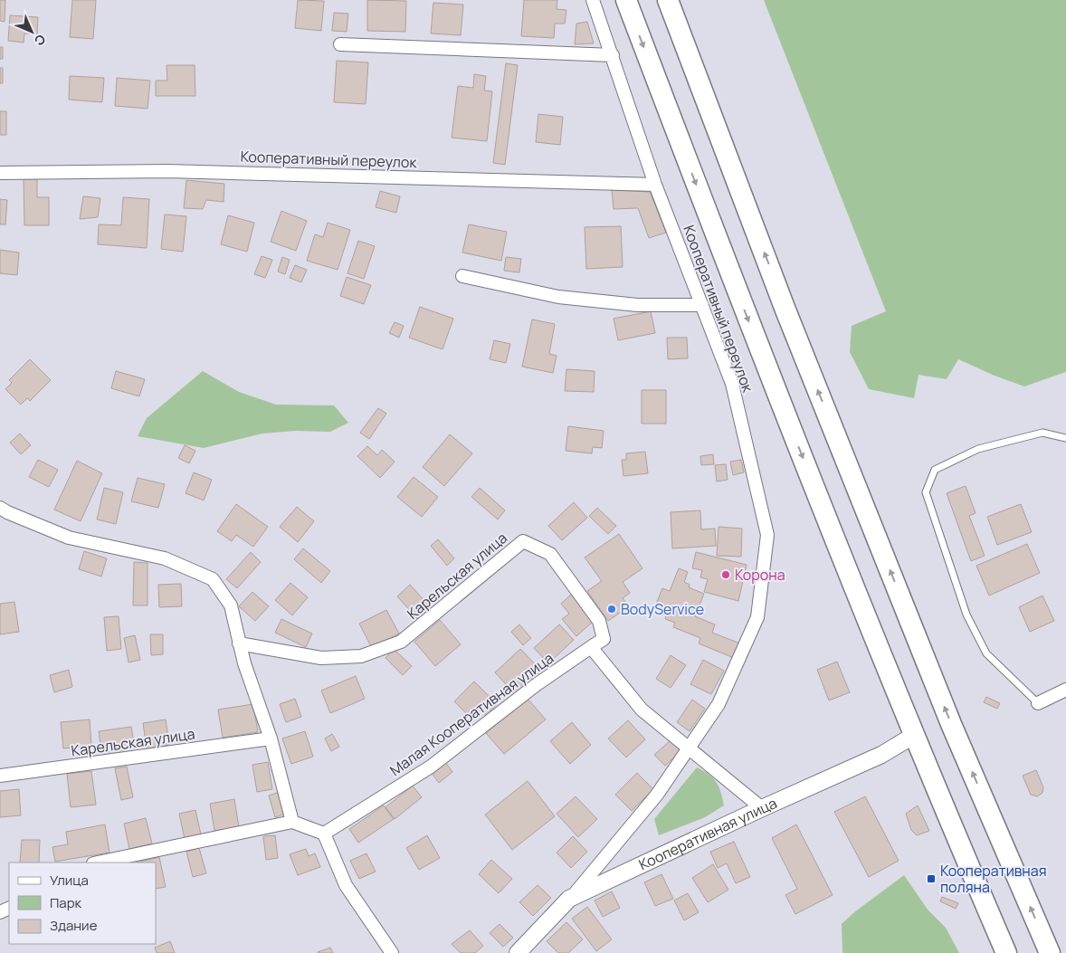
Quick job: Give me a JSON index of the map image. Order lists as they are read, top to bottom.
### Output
{
  "streets": {
    "street": [
      "Кооперативный переулок",
      "Карельская улица",
      "Малая Кооперативная улица",
      "Кооперативная улица"
    ]
  },
  "crossings": [
    ["Кооперативный переулок", "Кооперативная улица"],
    ["Карельская улица", "Малая Кооперативная улица"]
  ],
  "places": {
    "other": ["Корона", "BodyService"],
    "transit": ["Кооперативная поляна"]
  },
  "legend": ["Улица", "Парк", "Здание"],
  "north": "bottom right"
}
